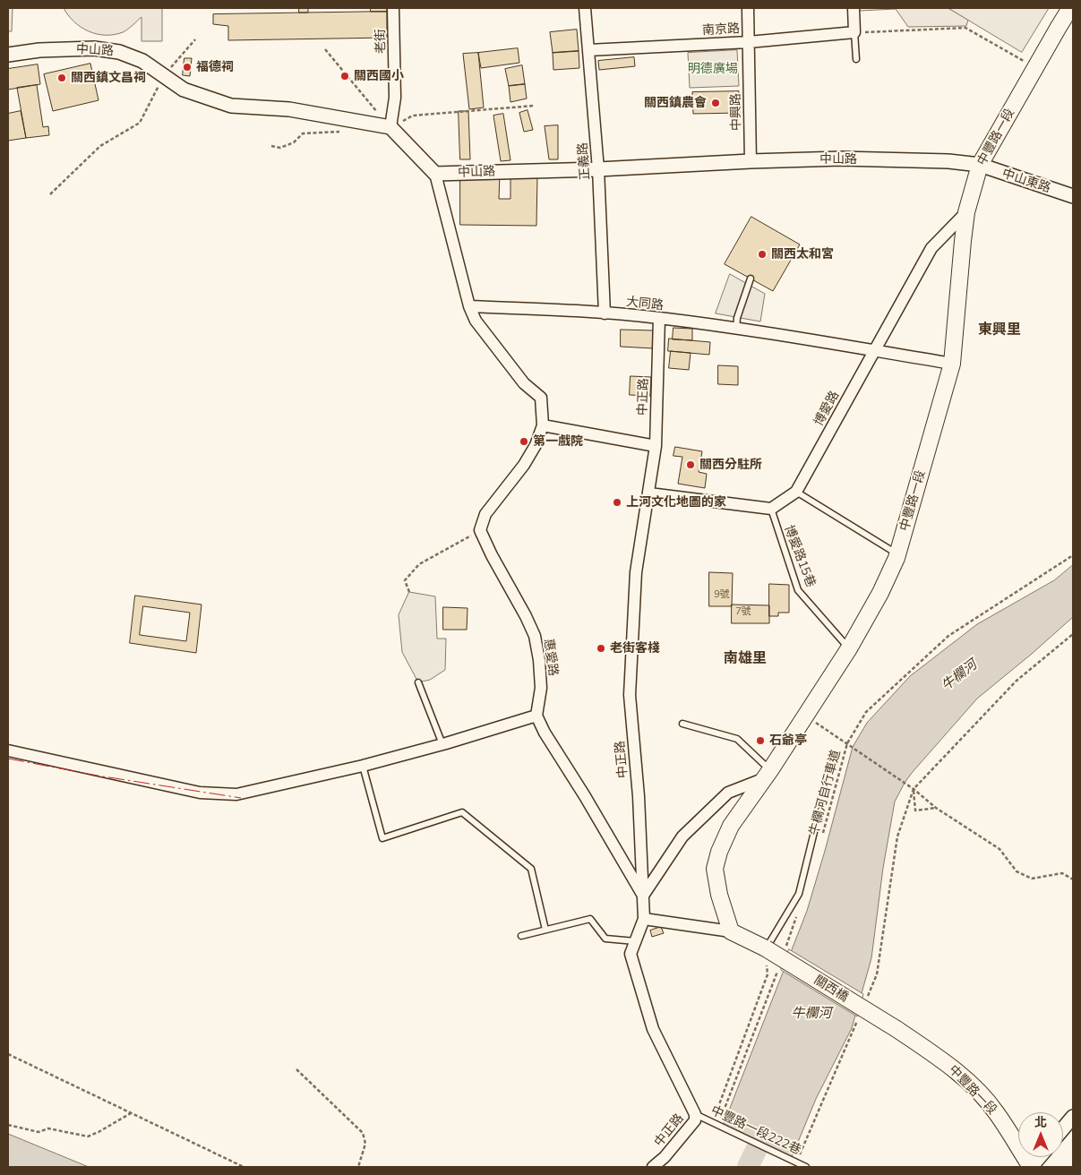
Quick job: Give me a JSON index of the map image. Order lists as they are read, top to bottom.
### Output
{
  "streets": {
    "main road": ["中豐路一段", "關西橋"],
    "street": [
      "南京路",
      "老街",
      "中山路",
      "中興路",
      "正義路",
      "中山東路",
      "大同路",
      "中正路",
      "博愛路",
      "惠愛路"
    ],
    "lane": ["博愛路15巷", "中豐路一段222巷"],
    "path": ["牛欄河自行車道"]
  },
  "crossings": [
    ["南京路", "中興路"],
    ["南京路", "正義路"],
    ["老街", "中山路"],
    ["中山路", "中興路"],
    ["中山路", "中豐路一段"],
    ["中山路", "正義路"],
    ["中山路", "中山東路"],
    ["中豐路一段", "中山東路"],
    ["中豐路一段", "大同路"],
    ["中豐路一段", "博愛路"],
    ["中豐路一段", "博愛路15巷"],
    ["中豐路一段", "關西橋"],
    ["正義路", "大同路"],
    ["大同路", "中正路"],
    ["大同路", "博愛路"],
    ["中正路", "中豐路一段222巷"],
    ["博愛路", "博愛路15巷"]
  ],
  "districts": ["東興里", "南雄里"],
  "water": ["牛欄河"],
  "parks": ["明德廣場"],
  "places": [
    "福德祠",
    "關西國小",
    "關西鎮文昌祠",
    "關西鎮農會",
    "關西太和宮",
    "第一戲院",
    "關西分駐所",
    "上河文化地圖的家",
    "老街客棧",
    "石爺亭"
  ],
  "house_numbers": ["9號", "7號"],
  "north": "top"
}
